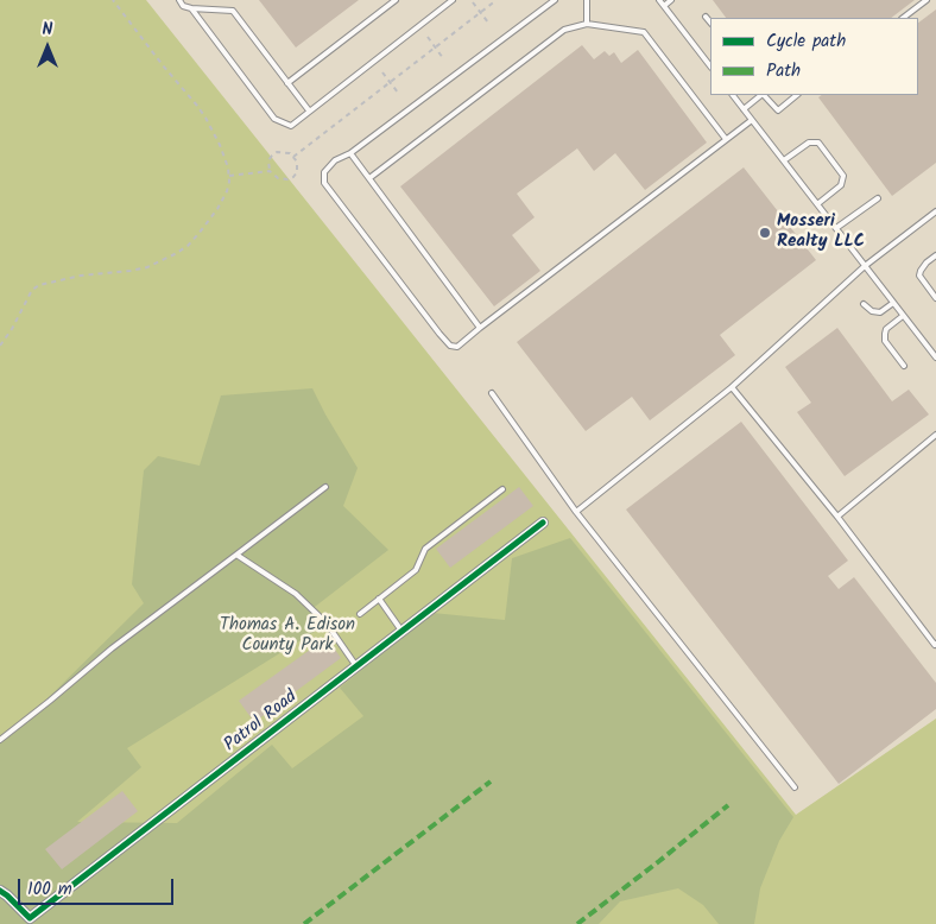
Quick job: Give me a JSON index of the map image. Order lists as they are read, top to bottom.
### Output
{
  "streets": {
    "street": ["Patrol Road"]
  },
  "parks": ["Thomas A. Edison County Park"],
  "places": ["Mosseri Realty LLC"],
  "legend": ["Cycle path", "Path"],
  "scale_bar": "100 m",
  "north": "top"
}
